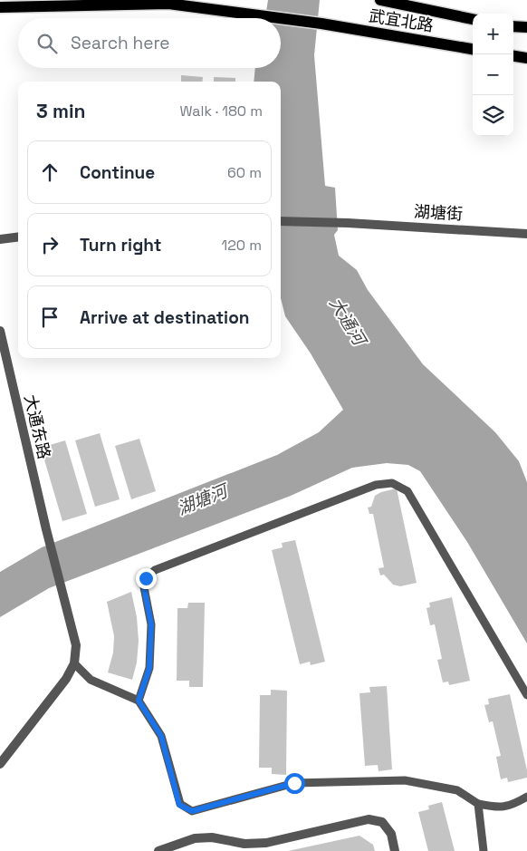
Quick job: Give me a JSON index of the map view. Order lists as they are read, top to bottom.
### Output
{
  "streets": {
    "main road": ["武宜北路"],
    "street": ["湖塘街", "大通东路"]
  },
  "water": ["大通河", "湖塘河"],
  "page": {
    "map_buttons": ["+", "−"],
    "search": "Search here",
    "heading": ["3 min", "Walk · 180 m"],
    "list": [
      ["Continue", "60 m"],
      ["Turn right", "120 m"],
      "Arrive at destination"
    ]
  }
}
